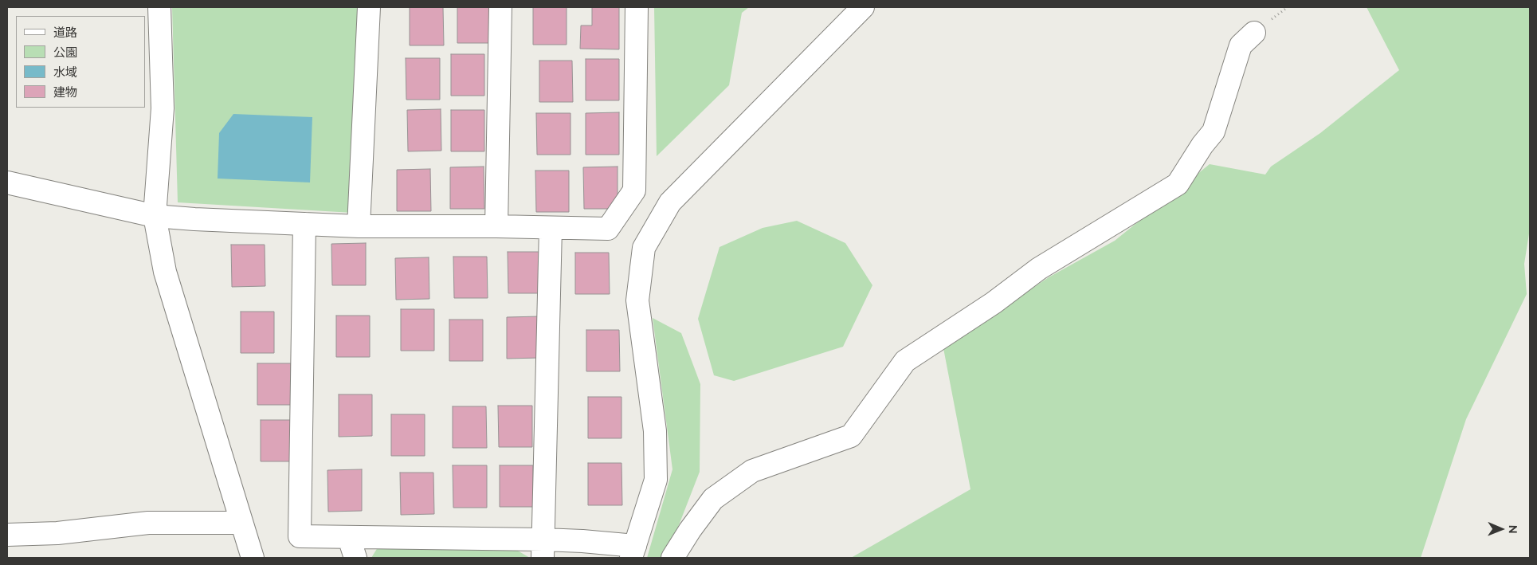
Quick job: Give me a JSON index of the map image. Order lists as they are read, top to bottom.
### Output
{
  "legend": [
    "道路",
    "公園",
    "水域",
    "建物"
  ],
  "north": "right"
}
